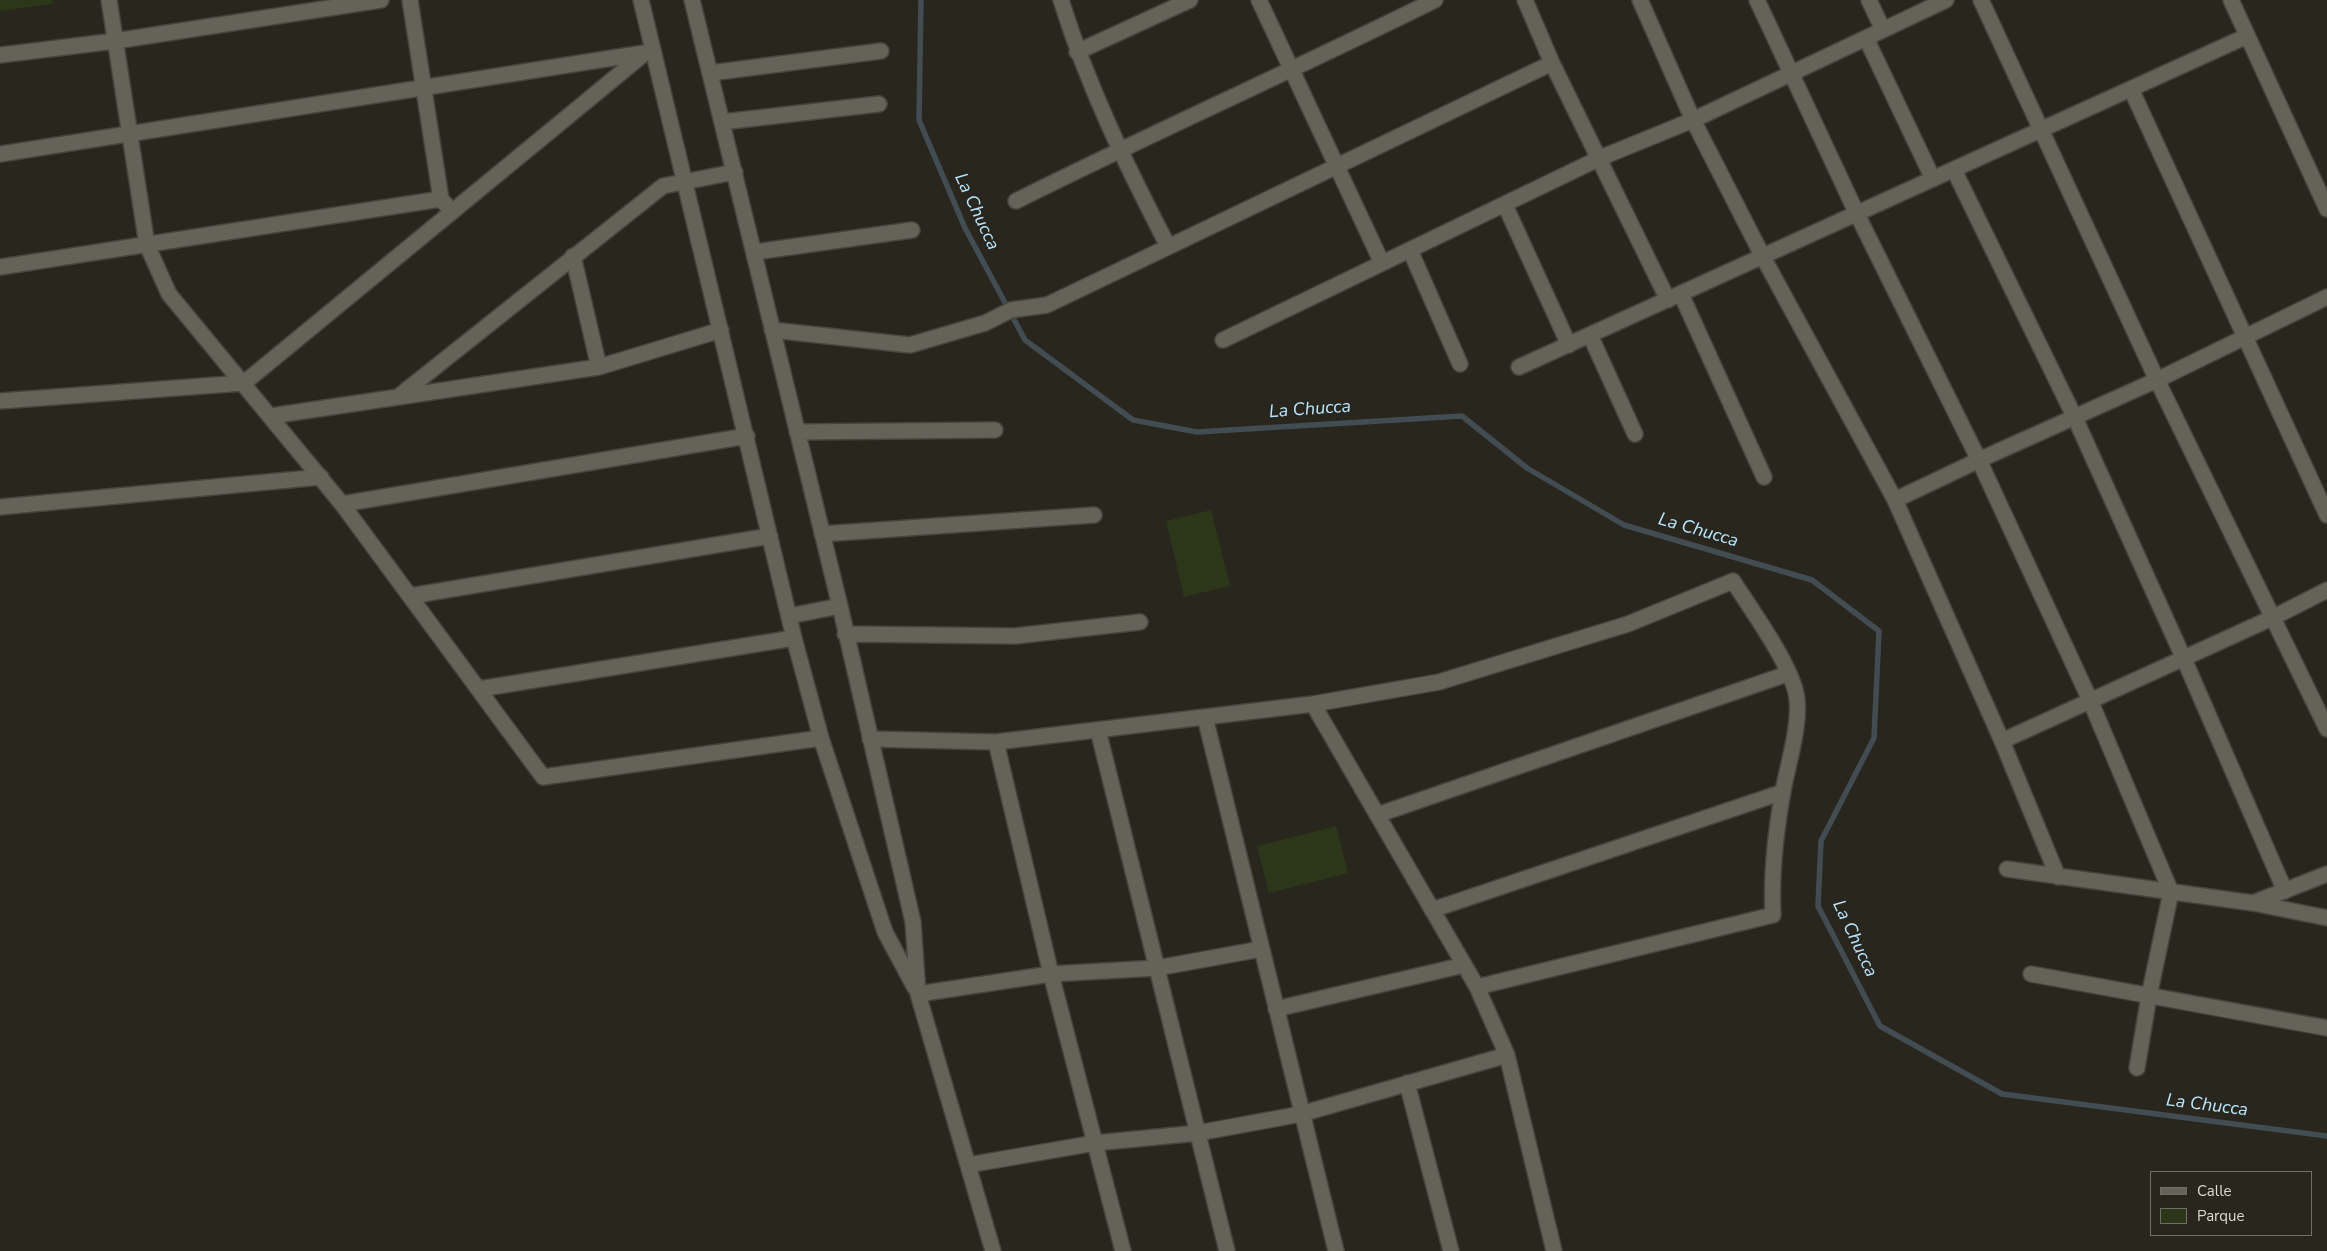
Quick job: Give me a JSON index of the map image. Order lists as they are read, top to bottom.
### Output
{
  "water": ["La Chucca"],
  "legend": ["Calle", "Parque"]
}
